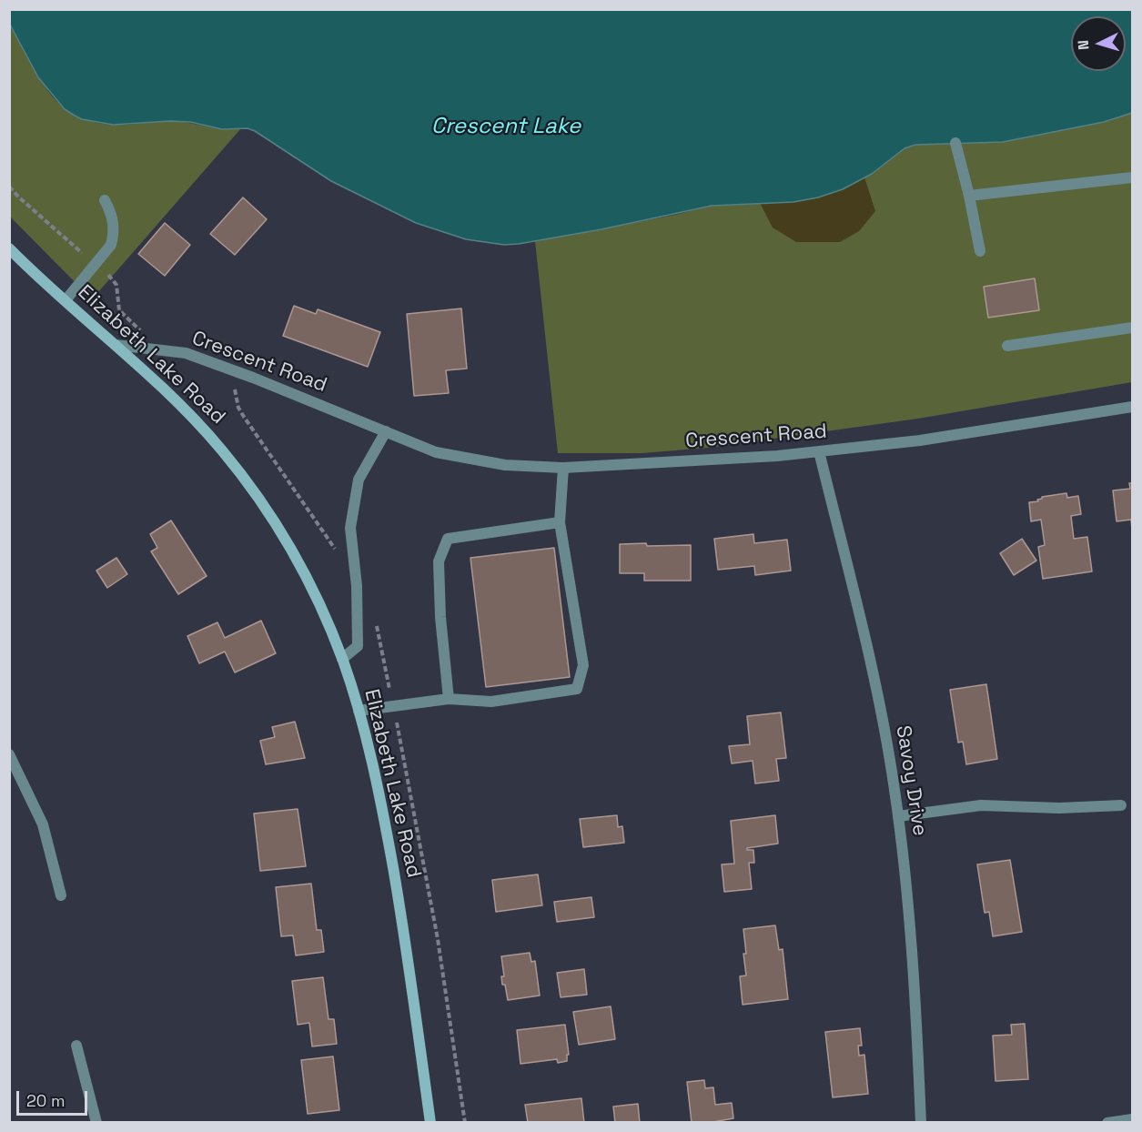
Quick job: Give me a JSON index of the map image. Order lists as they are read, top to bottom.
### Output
{
  "streets": {
    "street": ["Elizabeth Lake Road", "Crescent Road", "Savoy Drive"]
  },
  "crossings": [
    ["Elizabeth Lake Road", "Crescent Road"],
    ["Crescent Road", "Savoy Drive"]
  ],
  "water": ["Crescent Lake"],
  "scale_bar": "20 m",
  "north": "left"
}
